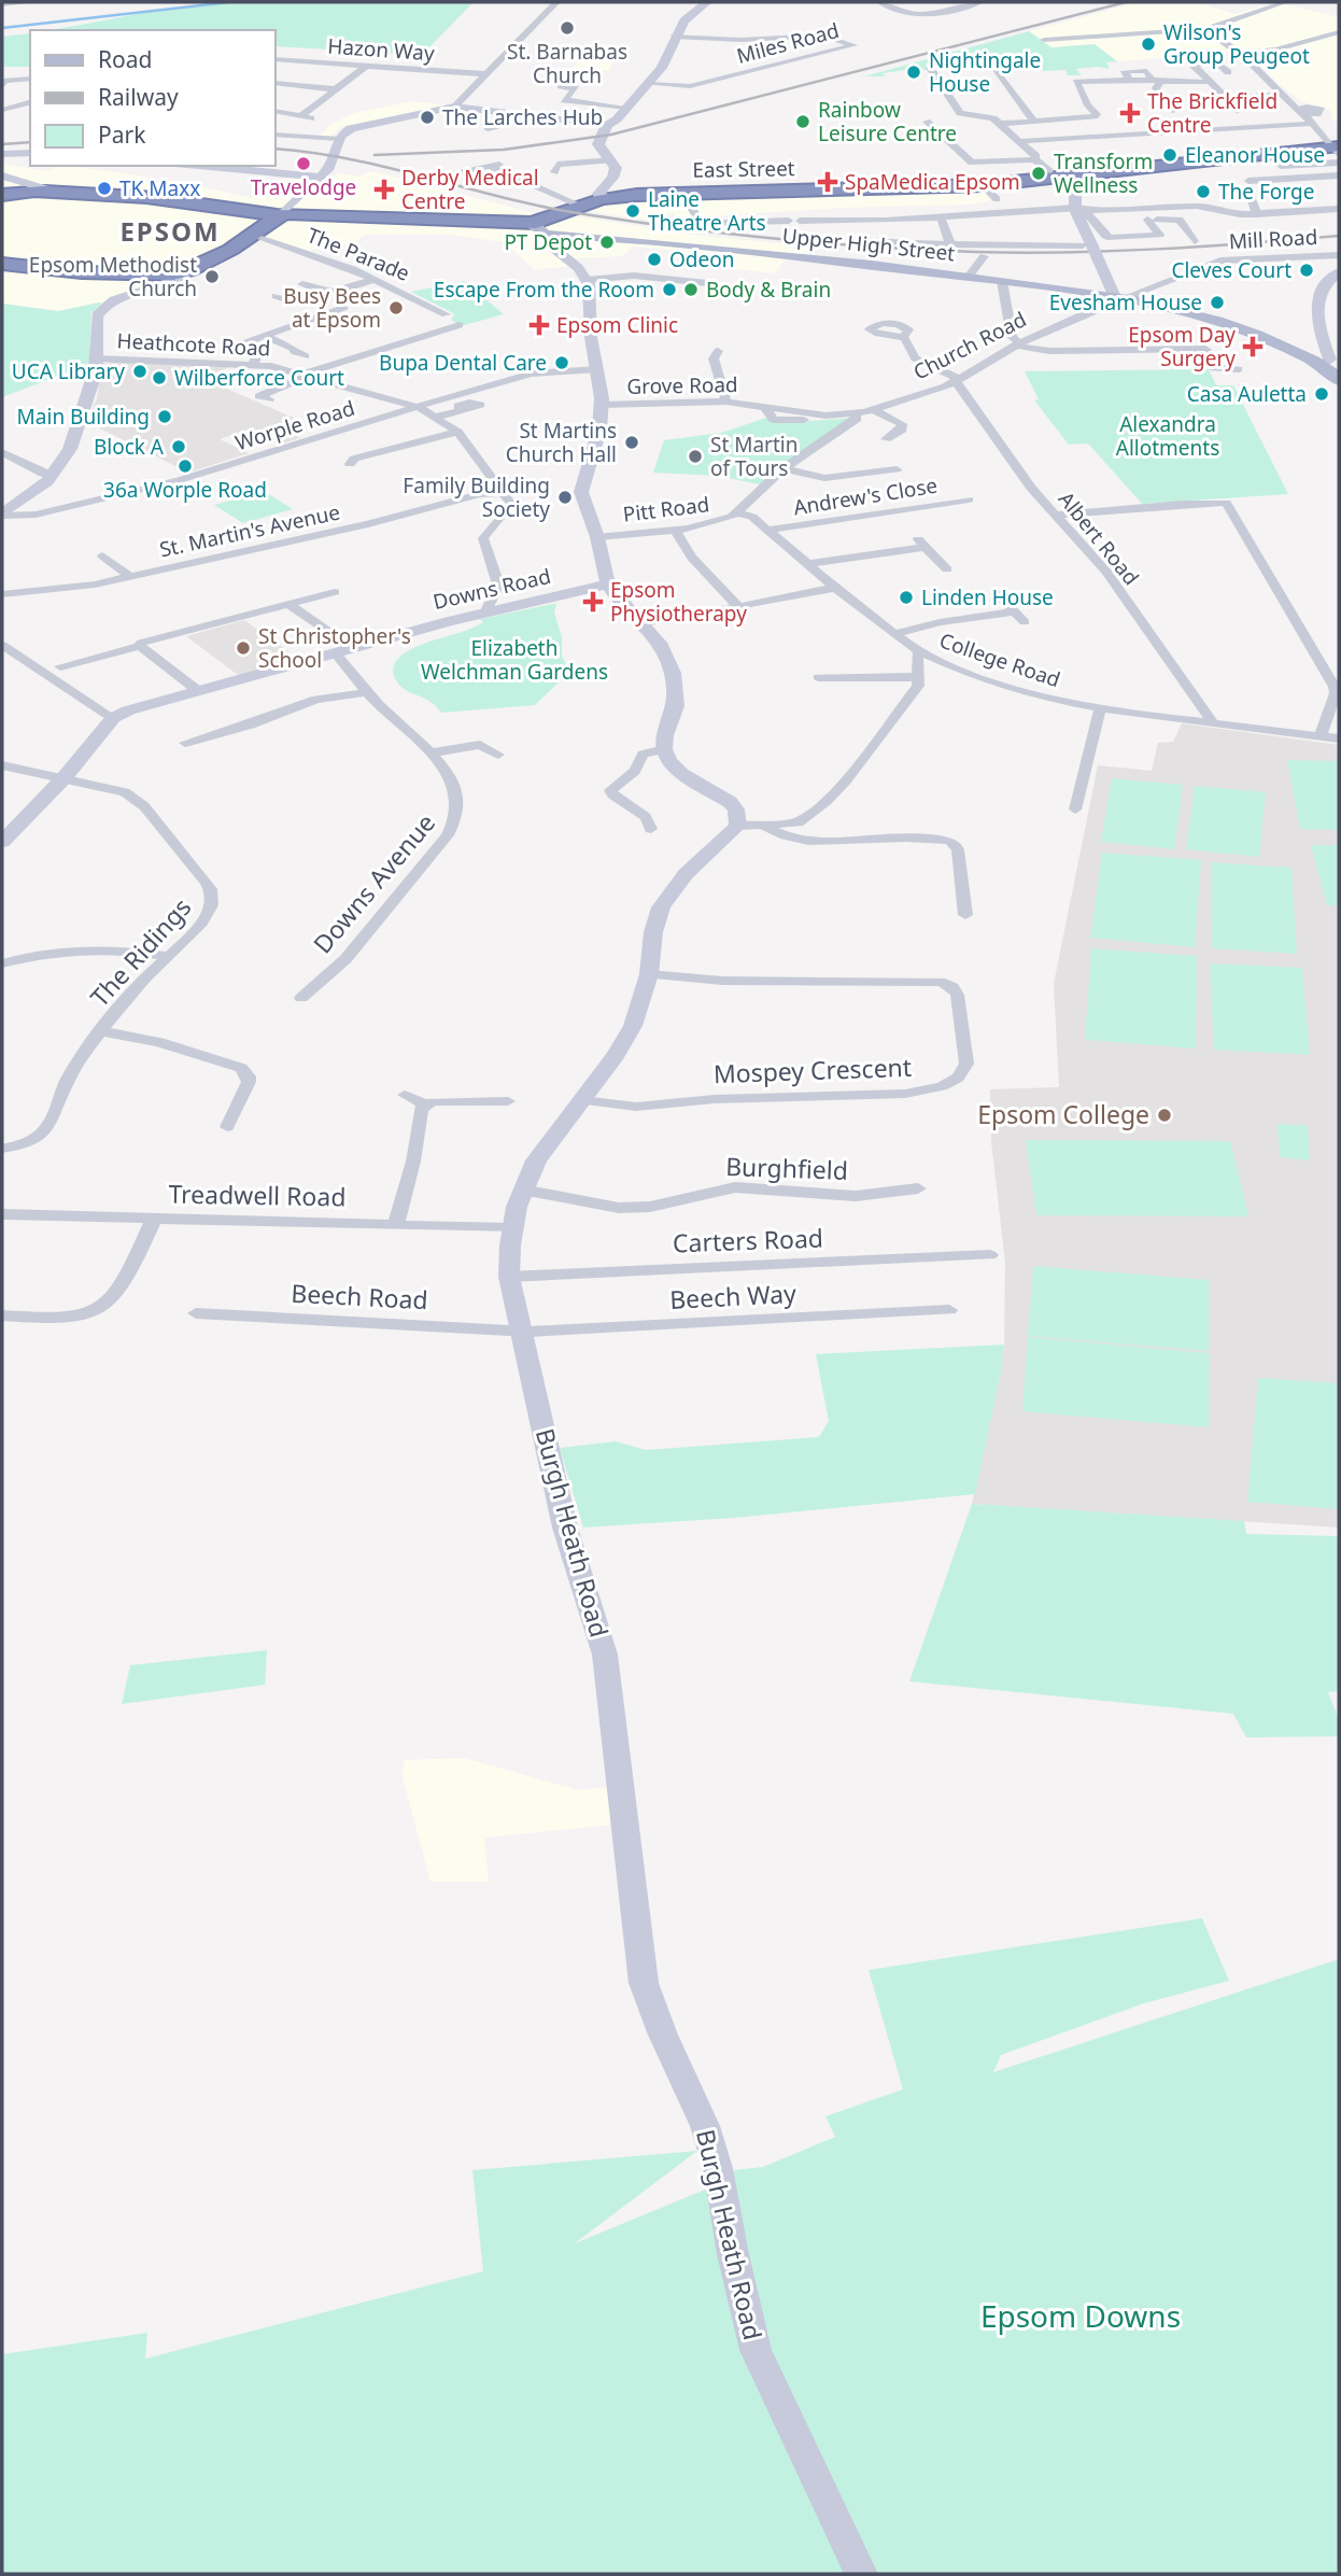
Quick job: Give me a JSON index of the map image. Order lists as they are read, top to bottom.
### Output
{
  "streets": {
    "highway": ["East Street"],
    "main road": ["Upper High Street", "Downs Road", "Burgh Heath Road"],
    "street": [
      "Miles Road",
      "Hazon Way",
      "Mill Road",
      "The Parade",
      "Heathcote Road",
      "Church Road",
      "Grove Road",
      "Worple Road",
      "Andrew's Close",
      "Pitt Road",
      "St. Martin's Avenue",
      "Albert Road",
      "College Road",
      "Downs Avenue",
      "The Ridings",
      "Mospey Crescent",
      "Burghfield",
      "Treadwell Road",
      "Carters Road",
      "Beech Road",
      "Beech Way"
    ]
  },
  "crossings": [
    ["East Street", "Upper High Street"],
    ["Mill Road", "Upper High Street"],
    ["Mill Road", "Church Road"],
    ["Upper High Street", "Church Road"],
    ["Heathcote Road", "Worple Road"],
    ["Heathcote Road", "St. Martin's Avenue"],
    ["Church Road", "Grove Road"],
    ["Church Road", "Albert Road"],
    ["Andrew's Close", "College Road"],
    ["Pitt Road", "College Road"],
    ["Albert Road", "College Road"],
    ["Downs Road", "Downs Avenue"],
    ["Downs Road", "The Ridings"],
    ["Mospey Crescent", "Burgh Heath Road"],
    ["Burghfield", "Burgh Heath Road"],
    ["Treadwell Road", "Burgh Heath Road"],
    ["Carters Road", "Burgh Heath Road"],
    ["Beech Road", "Beech Way"],
    ["Beech Road", "Burgh Heath Road"],
    ["Beech Way", "Burgh Heath Road"]
  ],
  "districts": ["EPSOM"],
  "parks": ["Alexandra Allotments", "Elizabeth Welchman Gardens", "Epsom Downs"],
  "places": {
    "other": [
      "St. Barnabas Church",
      "Wilson's Group Peugeot",
      "Nightingale House",
      "The Larches Hub",
      "Rainbow Leisure Centre",
      "Eleanor House",
      "Travelodge",
      "Transform Wellness",
      "TK Maxx",
      "The Forge",
      "Laine Theatre Arts",
      "PT Depot",
      "Odeon",
      "Cleves Court",
      "Epsom Methodist Church",
      "Escape From the Room",
      "Body & Brain",
      "Evesham House",
      "Busy Bees at Epsom",
      "Bupa Dental Care",
      "UCA Library",
      "Wilberforce Court",
      "Casa Auletta",
      "Main Building",
      "St Martins Church Hall",
      "Block A",
      "St Martin of Tours",
      "36a Worple Road",
      "Family Building Society",
      "Linden House",
      "St Christopher's School",
      "Epsom College"
    ],
    "health": [
      "The Brickfield Centre",
      "SpaMedica Epsom",
      "Derby Medical Centre",
      "Epsom Clinic",
      "Epsom Day Surgery",
      "Epsom Physiotherapy"
    ]
  },
  "legend": ["Road", "Railway", "Park"]
}
